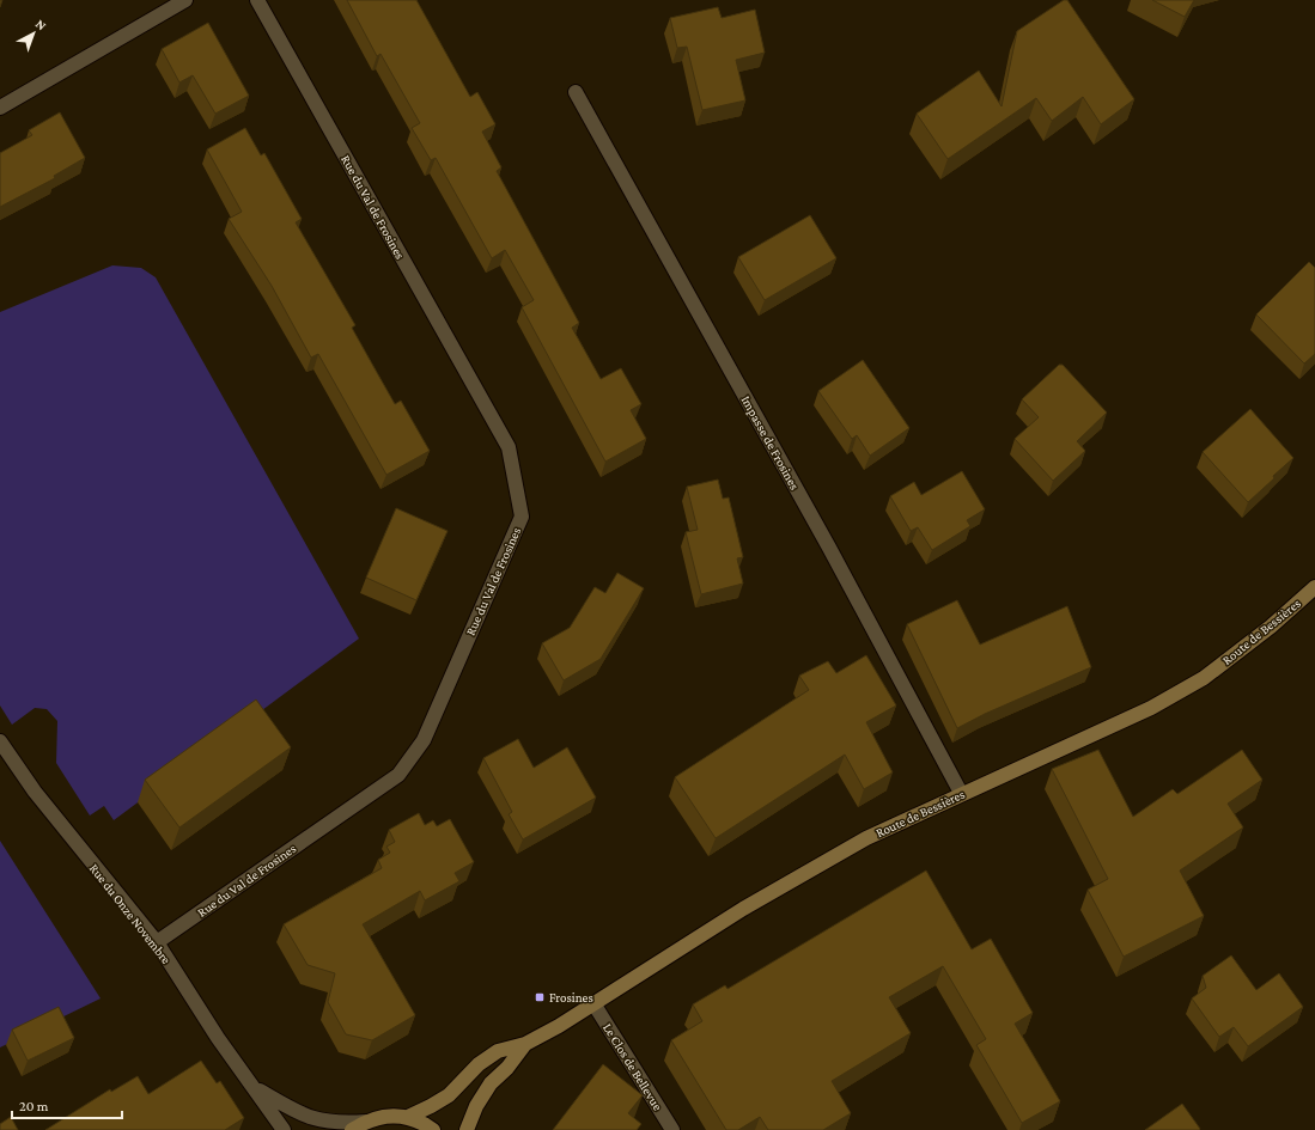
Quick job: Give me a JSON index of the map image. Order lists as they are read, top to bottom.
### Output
{
  "streets": {
    "main road": ["Route de Bessières"],
    "street": [
      "Rue du Val de Frosines",
      "Impasse de Frosines",
      "Rue du Onze Novembre",
      "Le Clos de Bellevue"
    ]
  },
  "crossings": [
    ["Rue du Val de Frosines", "Rue du Onze Novembre"],
    ["Impasse de Frosines", "Route de Bessières"],
    ["Route de Bessières", "Le Clos de Bellevue"]
  ],
  "places": {
    "transit": ["Frosines"]
  },
  "scale_bar": "20 m",
  "north": "top right"
}
